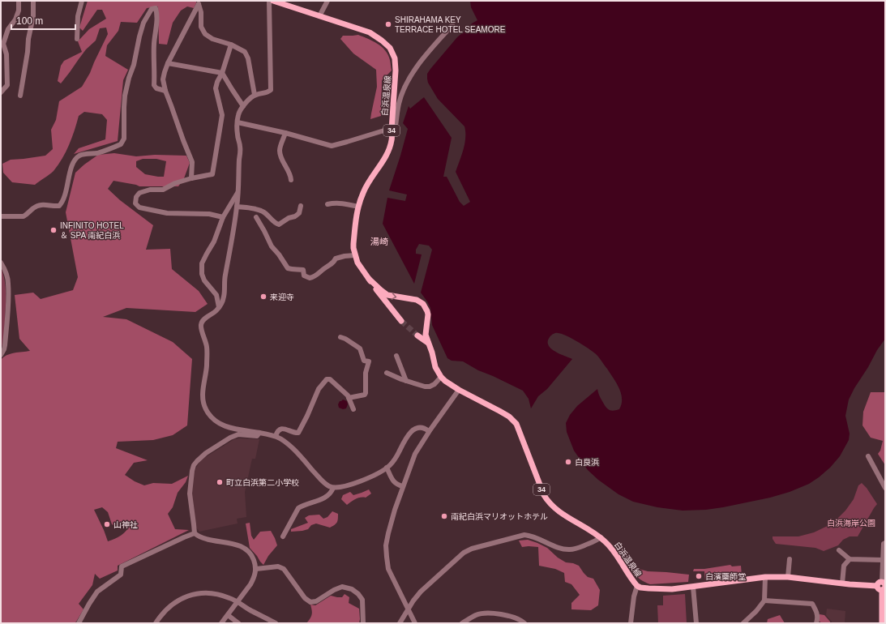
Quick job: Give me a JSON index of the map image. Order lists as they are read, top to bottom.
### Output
{
  "streets": {
    "main road": ["白浜温泉線", "34"]
  },
  "districts": ["湯崎"],
  "parks": ["白浜海岸公園"],
  "places": [
    "SHIRAHAMA KEY TERRACE HOTEL SEAMORE",
    "INFINITO HOTEL ＆ SPA 南紀白浜",
    "来迎寺",
    "白良浜",
    "町立白浜第二小学校",
    "南紀白浜マリオットホテル",
    "山神社",
    "白濱藥師堂"
  ],
  "scale_bar": "100 m"
}
